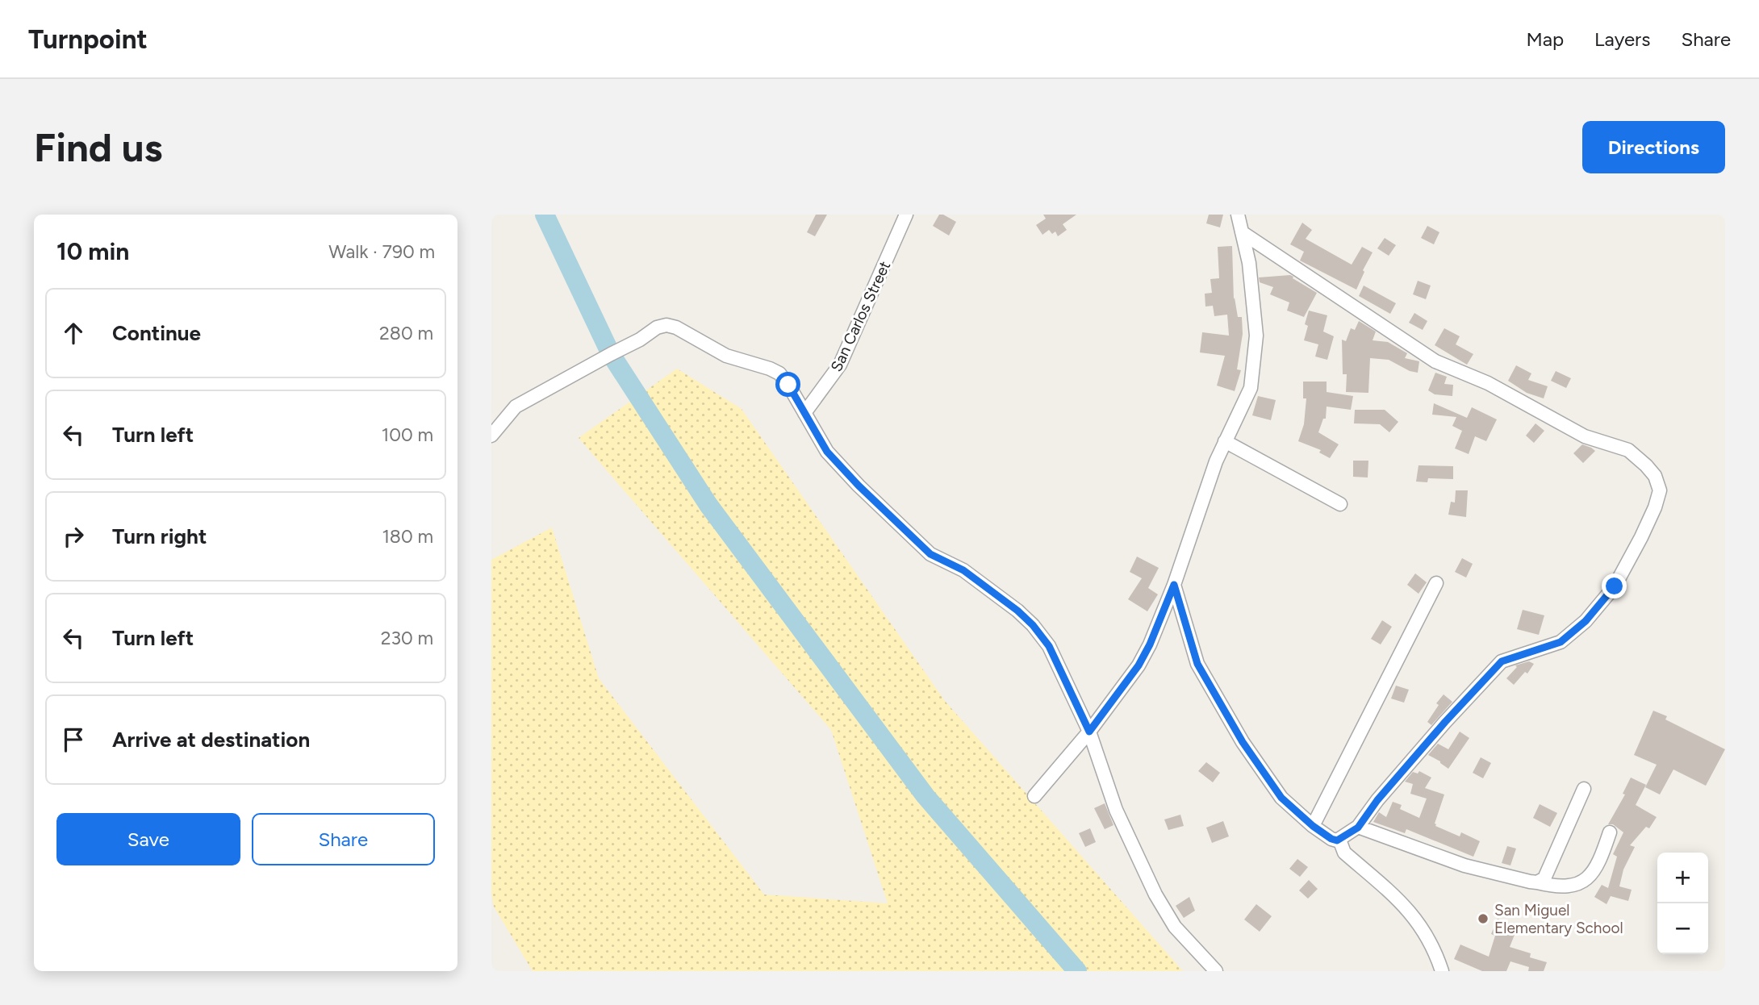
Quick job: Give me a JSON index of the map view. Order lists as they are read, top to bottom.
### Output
{
  "streets": {
    "street": ["San Carlos Street"]
  },
  "places": ["San Miguel Elementary School"],
  "page": {
    "header": "Turnpoint",
    "nav": ["Map", "Layers", "Share"],
    "buttons": [
      "Directions",
      ["Save", "Share"]
    ],
    "title": "Find us",
    "heading": ["10 min", "Walk · 790 m"],
    "list": [
      ["Continue", "280 m"],
      ["Turn left", "100 m"],
      ["Turn right", "180 m"],
      ["Turn left", "230 m"],
      "Arrive at destination"
    ],
    "map_buttons": ["+", "−"]
  }
}
